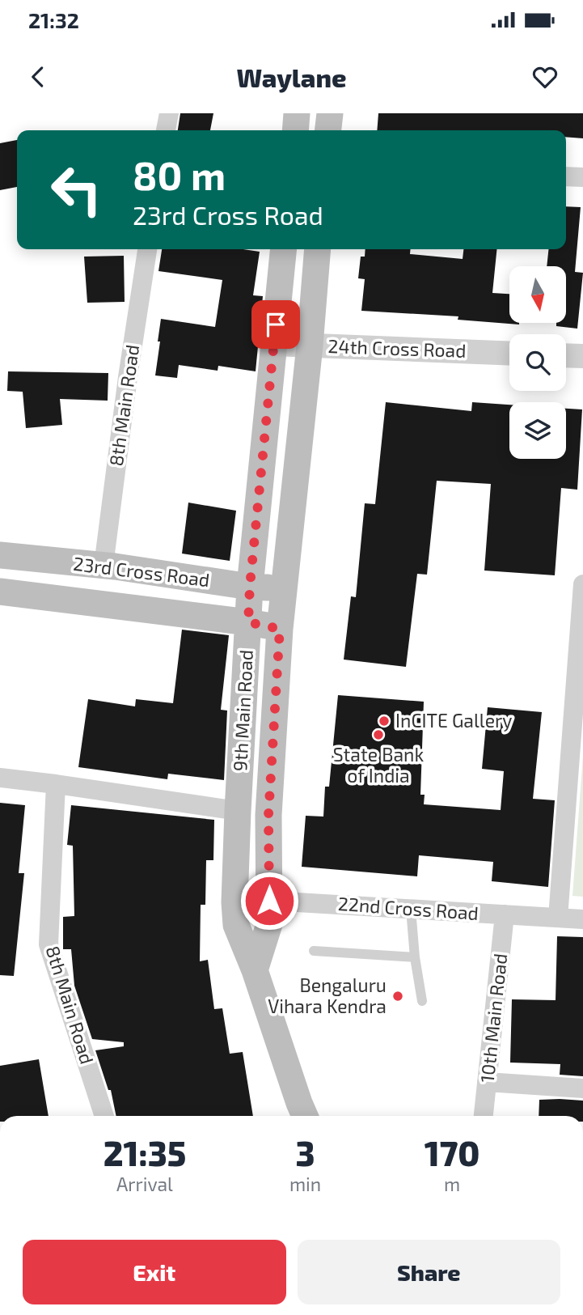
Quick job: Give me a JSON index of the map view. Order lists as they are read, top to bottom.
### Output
{
  "streets": {
    "main road": ["23rd Cross Road", "9th Main Road"],
    "street": [
      "24th Cross Road",
      "8th Main Road",
      "22nd Cross Road",
      "10th Main Road"
    ]
  },
  "crossings": [
    ["24th Cross Road", "9th Main Road"],
    ["8th Main Road", "23rd Cross Road"],
    ["23rd Cross Road", "9th Main Road"],
    ["9th Main Road", "22nd Cross Road"],
    ["22nd Cross Road", "10th Main Road"]
  ],
  "places": ["InCITE Gallery", "State Bank of India", "Bengaluru Vihara Kendra"],
  "north": "bottom",
  "page": {
    "status": "21:32",
    "header": "Waylane",
    "turn": ["80 m", "23rd Cross Road"],
    "eta": [
      "21:35",
      "Arrival",
      "3",
      "min",
      "170",
      "m"
    ],
    "buttons": ["Exit", "Share"]
  }
}
